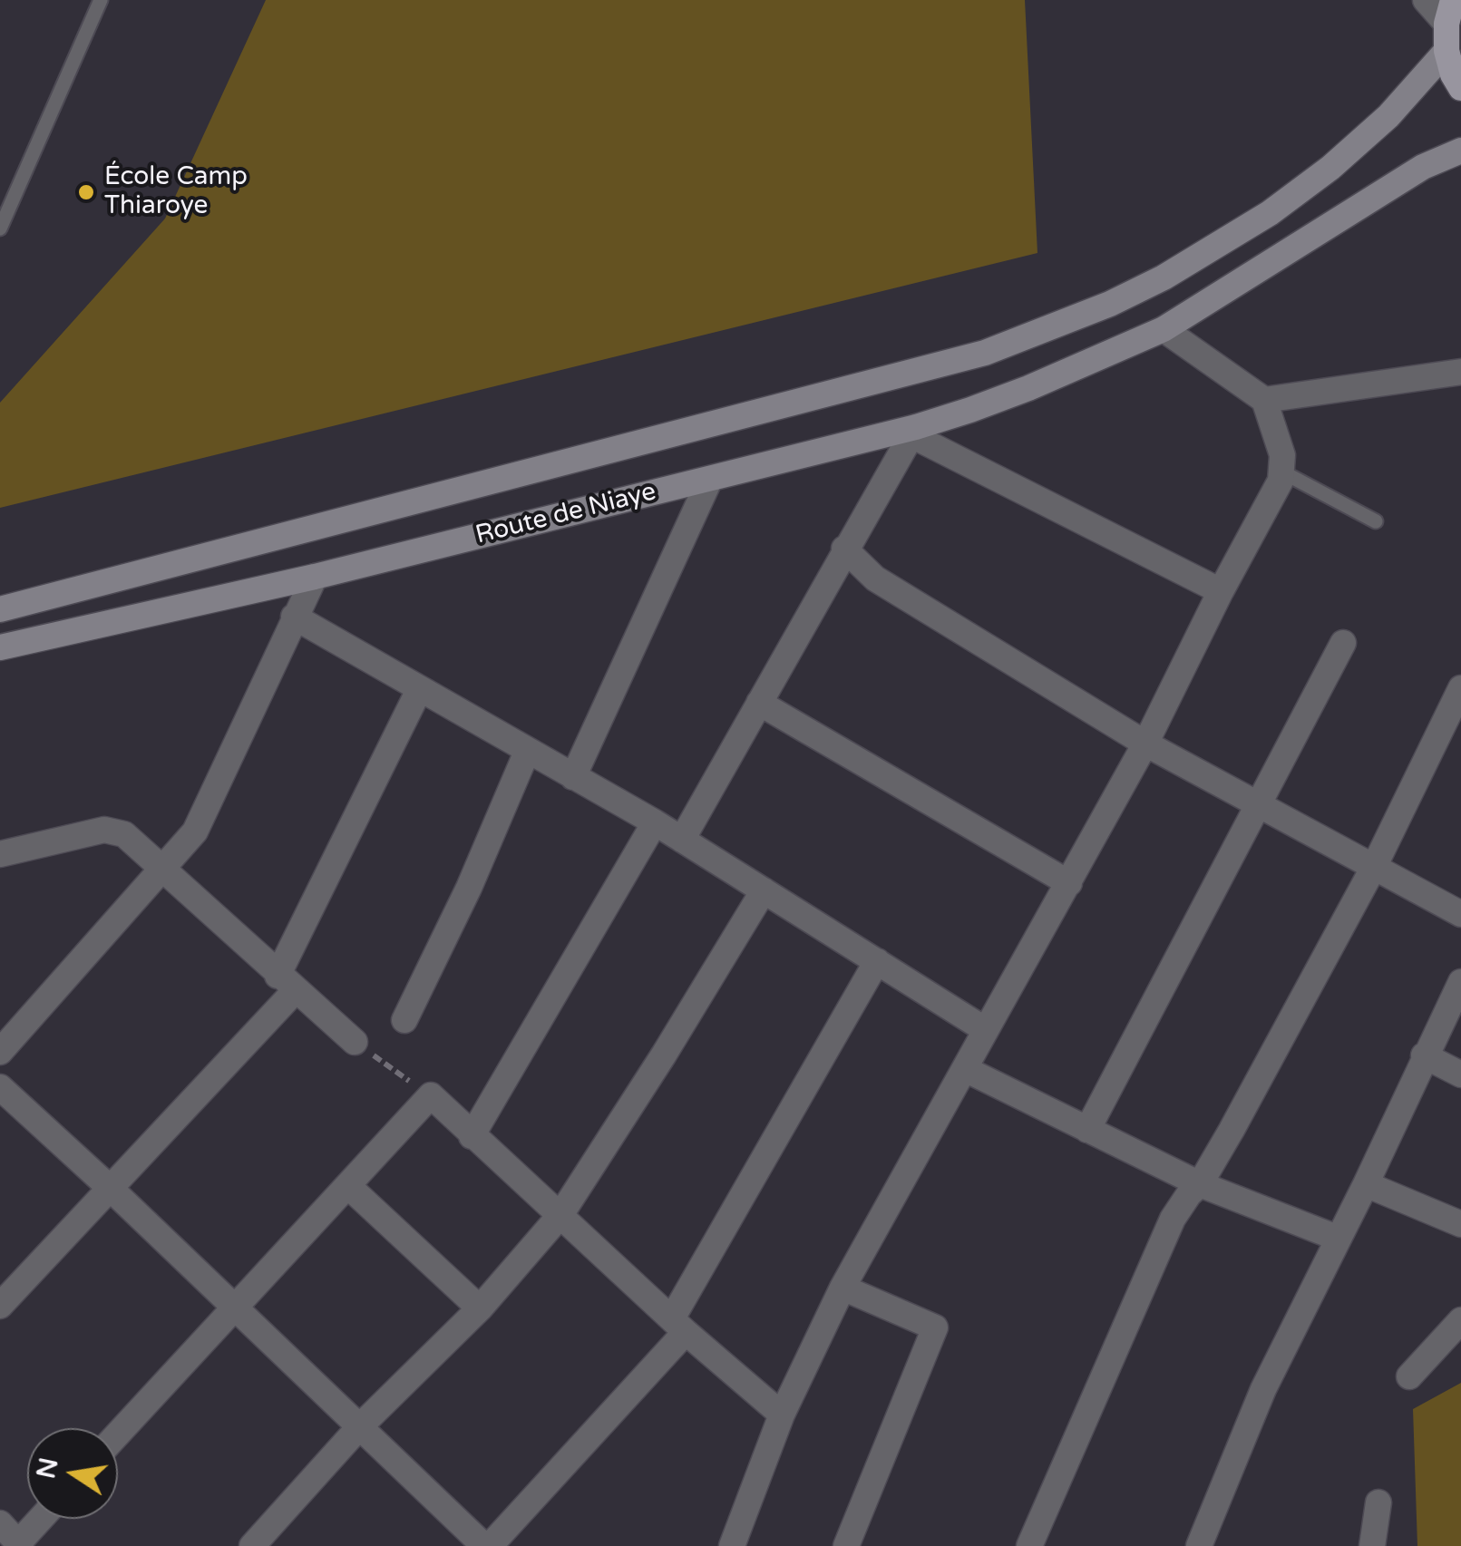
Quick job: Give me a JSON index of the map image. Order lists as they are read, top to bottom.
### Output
{
  "streets": {
    "main road": ["Route de Niaye"]
  },
  "places": ["École Camp Thiaroye"],
  "north": "left"
}
